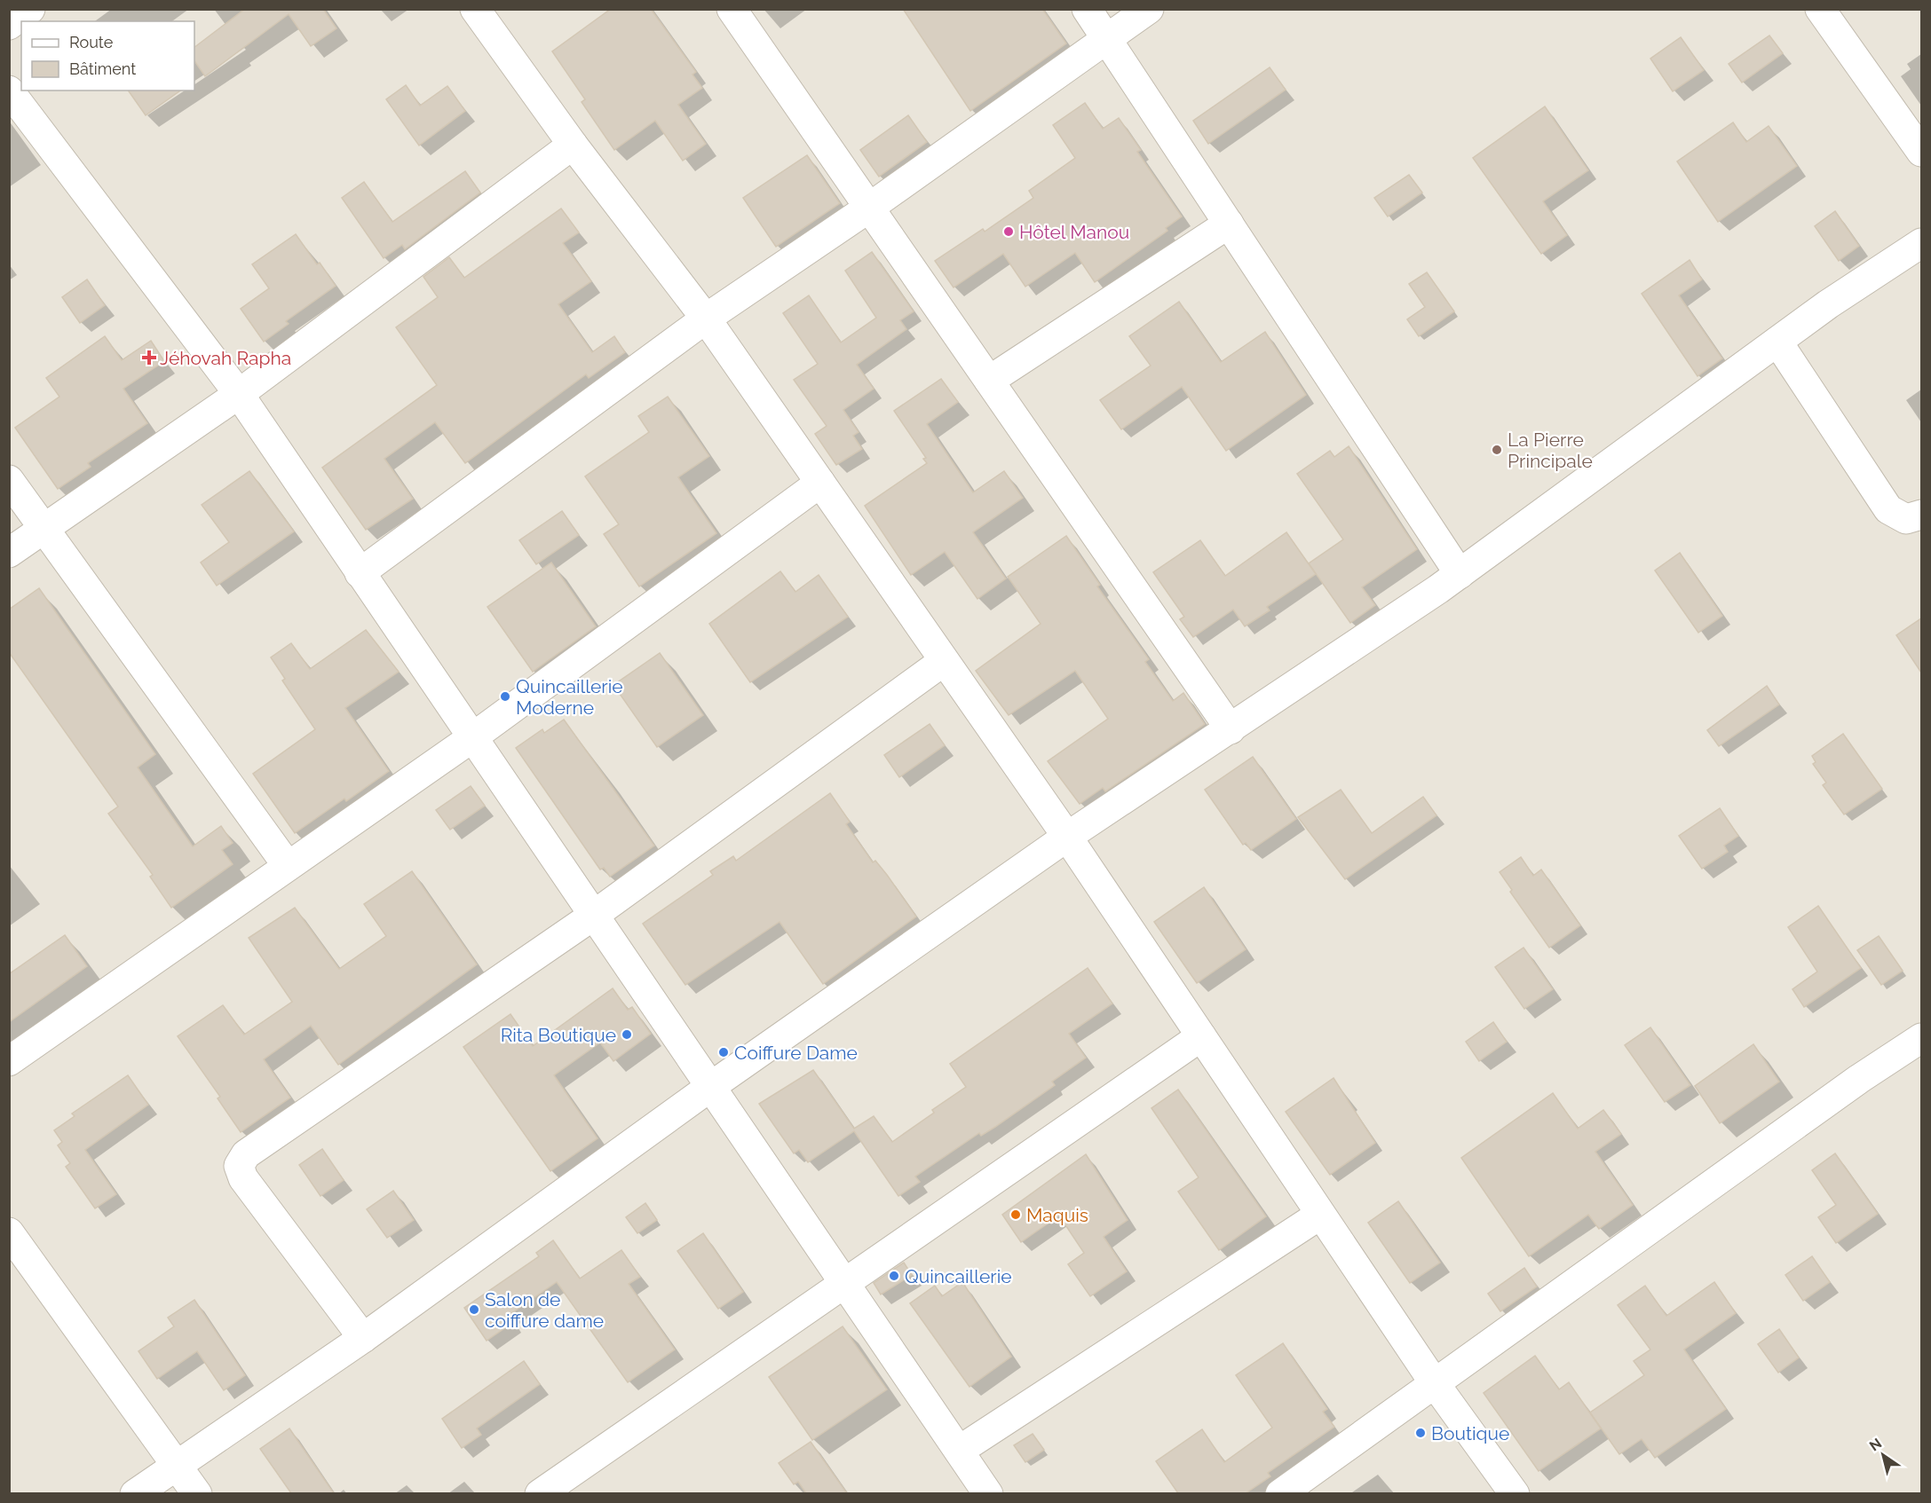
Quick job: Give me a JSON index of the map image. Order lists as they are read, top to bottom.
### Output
{
  "places": {
    "other": [
      "Hôtel Manou",
      "La Pierre Principale",
      "Quincaillerie Moderne",
      "Rita Boutique",
      "Coiffure Dame",
      "Maquis",
      "Quincaillerie",
      "Salon de coiffure dame",
      "Boutique"
    ],
    "health": ["Jéhovah Rapha"]
  },
  "legend": ["Route", "Bâtiment"],
  "north": "top left"
}
